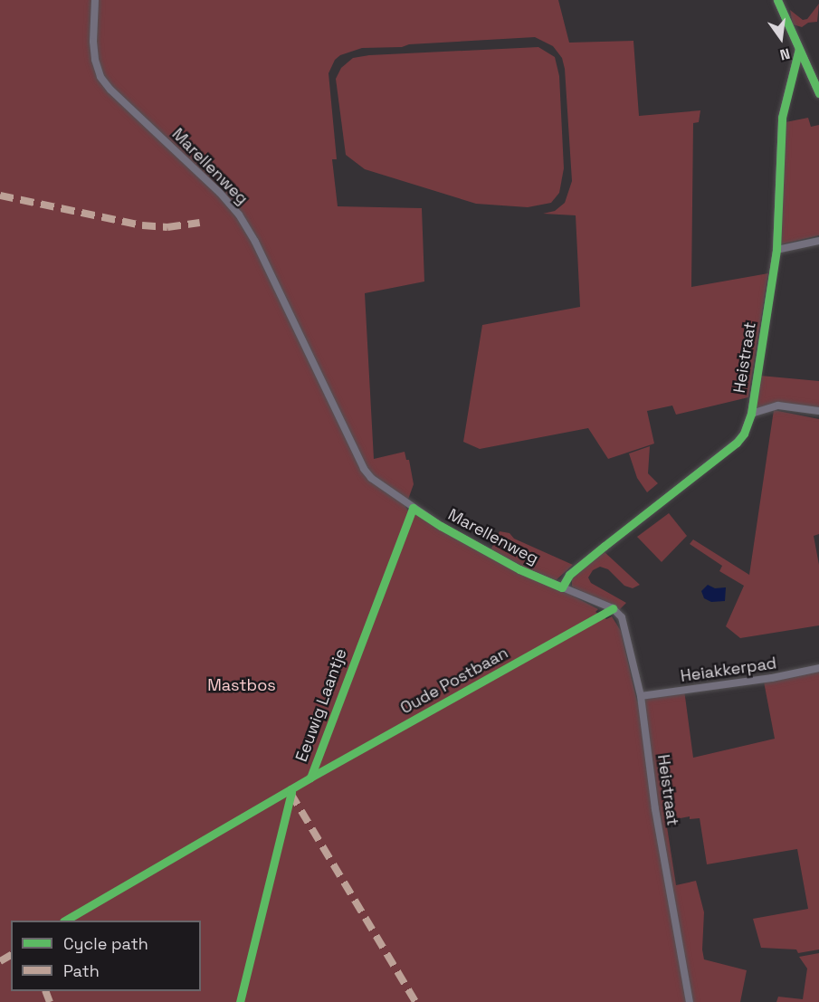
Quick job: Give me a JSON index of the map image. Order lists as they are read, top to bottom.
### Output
{
  "streets": {
    "street": ["Marellenweg", "Heistraat", "Heiakkerpad"],
    "cycle path": ["Oude Postbaan", "Eeuwig Laantje"]
  },
  "crossings": [
    ["Marellenweg", "Heistraat"],
    ["Heistraat", "Heiakkerpad"]
  ],
  "parks": ["Mastbos"],
  "legend": ["Cycle path", "Path"],
  "north": "bottom"
}
